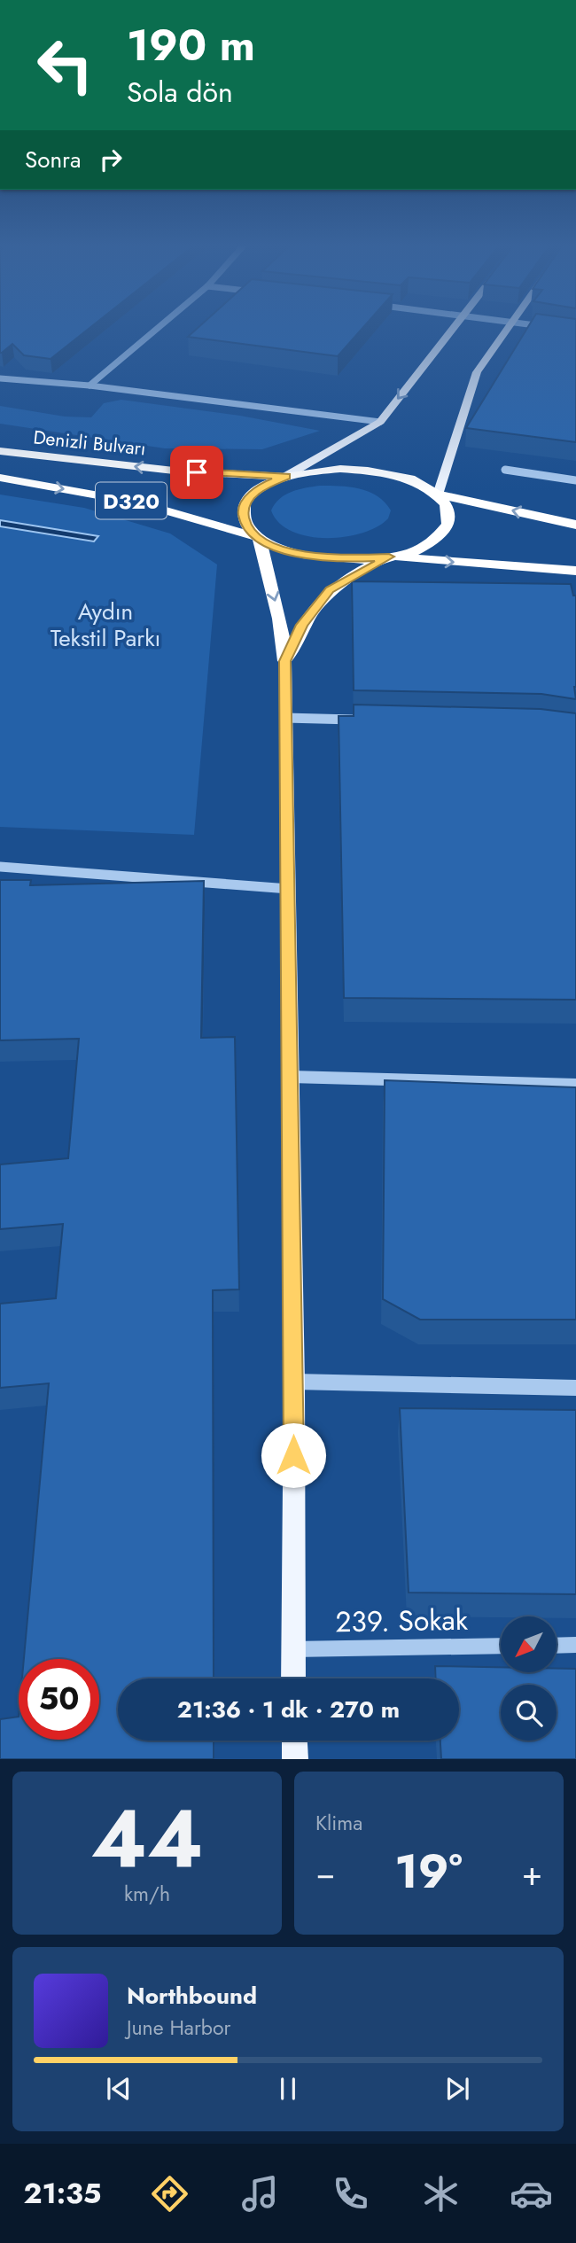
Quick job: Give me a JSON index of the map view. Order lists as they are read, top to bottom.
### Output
{
  "streets": {
    "highway": ["Denizli Bulvarı", "D320"],
    "street": ["239. Sokak"]
  },
  "parks": ["Aydın Tekstil Parkı"],
  "north": "bottom left",
  "page": {
    "turn": ["190 m", "Sola dön"],
    "then": "Sonra",
    "limit": "50",
    "trip": "21:36 · 1 dk · 270 m",
    "tile": [
      ["44", "km/h"],
      "Klima"
    ],
    "heat": ["−", "19°", "+"],
    "song": ["Northbound", "June Harbor"],
    "tabs": "21:35"
  }
}
